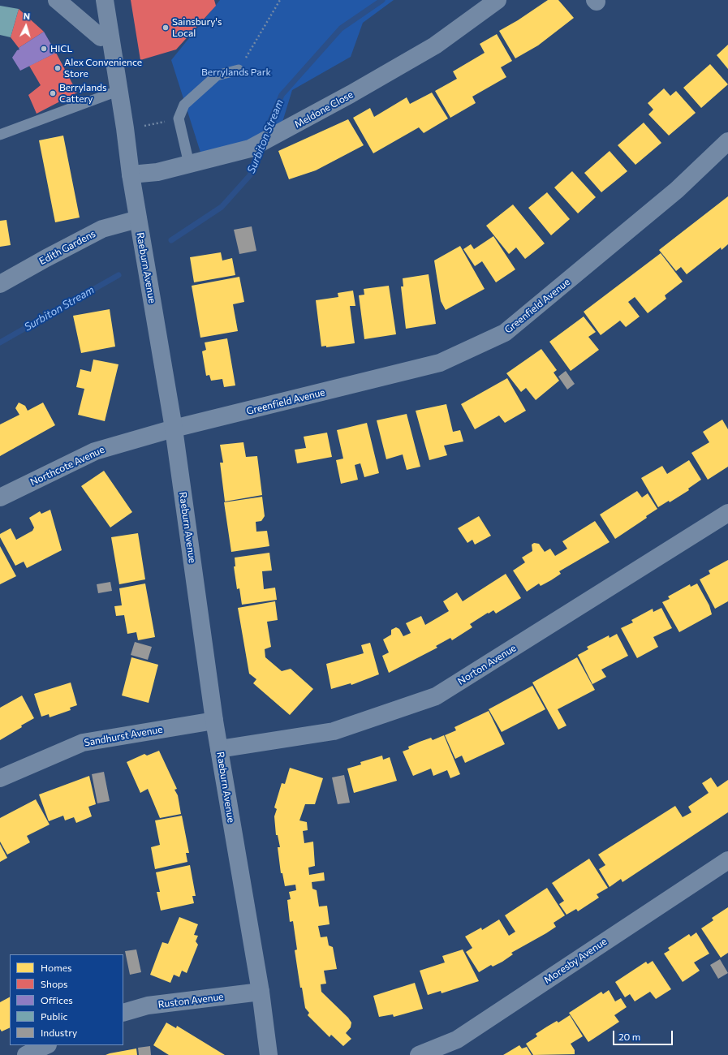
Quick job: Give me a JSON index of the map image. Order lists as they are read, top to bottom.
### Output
{
  "streets": {
    "street": [
      "Meldone Close",
      "Edith Gardens",
      "Raeburn Avenue",
      "Greenfield Avenue",
      "Northcote Avenue",
      "Norton Avenue",
      "Sandhurst Avenue",
      "Moresby Avenue",
      "Ruston Avenue"
    ]
  },
  "crossings": [
    ["Meldone Close", "Raeburn Avenue"],
    ["Edith Gardens", "Raeburn Avenue"],
    ["Raeburn Avenue", "Greenfield Avenue"],
    ["Raeburn Avenue", "Northcote Avenue"],
    ["Raeburn Avenue", "Norton Avenue"],
    ["Raeburn Avenue", "Sandhurst Avenue"],
    ["Raeburn Avenue", "Ruston Avenue"],
    ["Greenfield Avenue", "Northcote Avenue"]
  ],
  "water": ["Surbiton Stream"],
  "parks": ["Berrylands Park"],
  "places": [
    "Sainsbury's Local",
    "HICL",
    "Alex Convenience Store",
    "Berrylands Cattery"
  ],
  "legend": [
    "Homes",
    "Shops",
    "Offices",
    "Public",
    "Industry"
  ],
  "scale_bar": "20 m",
  "north": "top"
}
